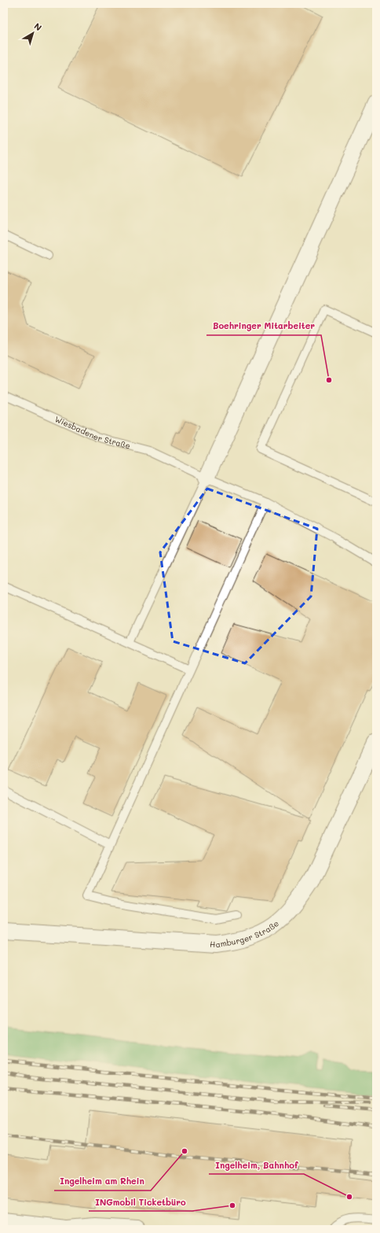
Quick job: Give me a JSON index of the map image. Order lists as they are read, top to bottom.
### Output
{
  "streets": {
    "street": ["Hamburger Straße"],
    "lane": ["Wiesbadener Straße"]
  },
  "places": [
    "Boehringer Mitarbeiter",
    "Ingelheim am Rhein",
    "Ingelheim, Bahnhof",
    "INGmobil Ticketbüro"
  ],
  "north": "top right"
}
